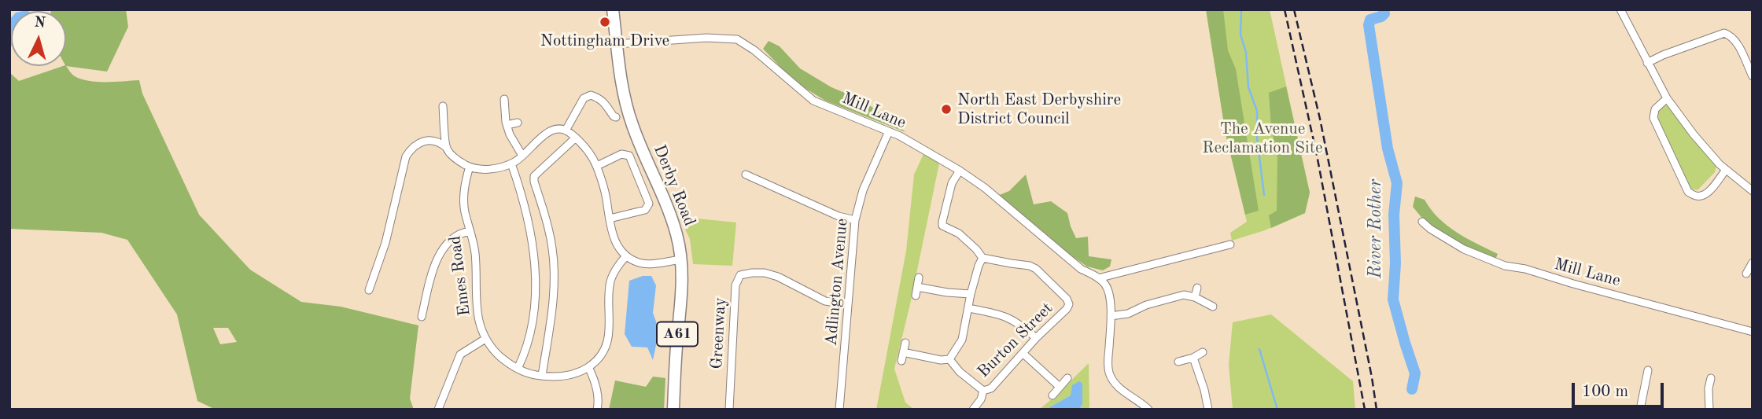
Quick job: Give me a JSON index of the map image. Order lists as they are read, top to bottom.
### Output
{
  "streets": {
    "highway": ["Derby Road", "A61"],
    "street": [
      "Mill Lane",
      "Emes Road",
      "Adlington Avenue",
      "Greenway",
      "Burton Street"
    ]
  },
  "crossings": [
    ["Mill Lane", "Derby Road"],
    ["Mill Lane", "Adlington Avenue"],
    ["Adlington Avenue", "Greenway"]
  ],
  "water": ["River Rother"],
  "parks": ["The Avenue Reclamation Site"],
  "places": ["Nottingham Drive", "North East Derbyshire District Council"],
  "scale_bar": "100 m",
  "north": "top"
}
